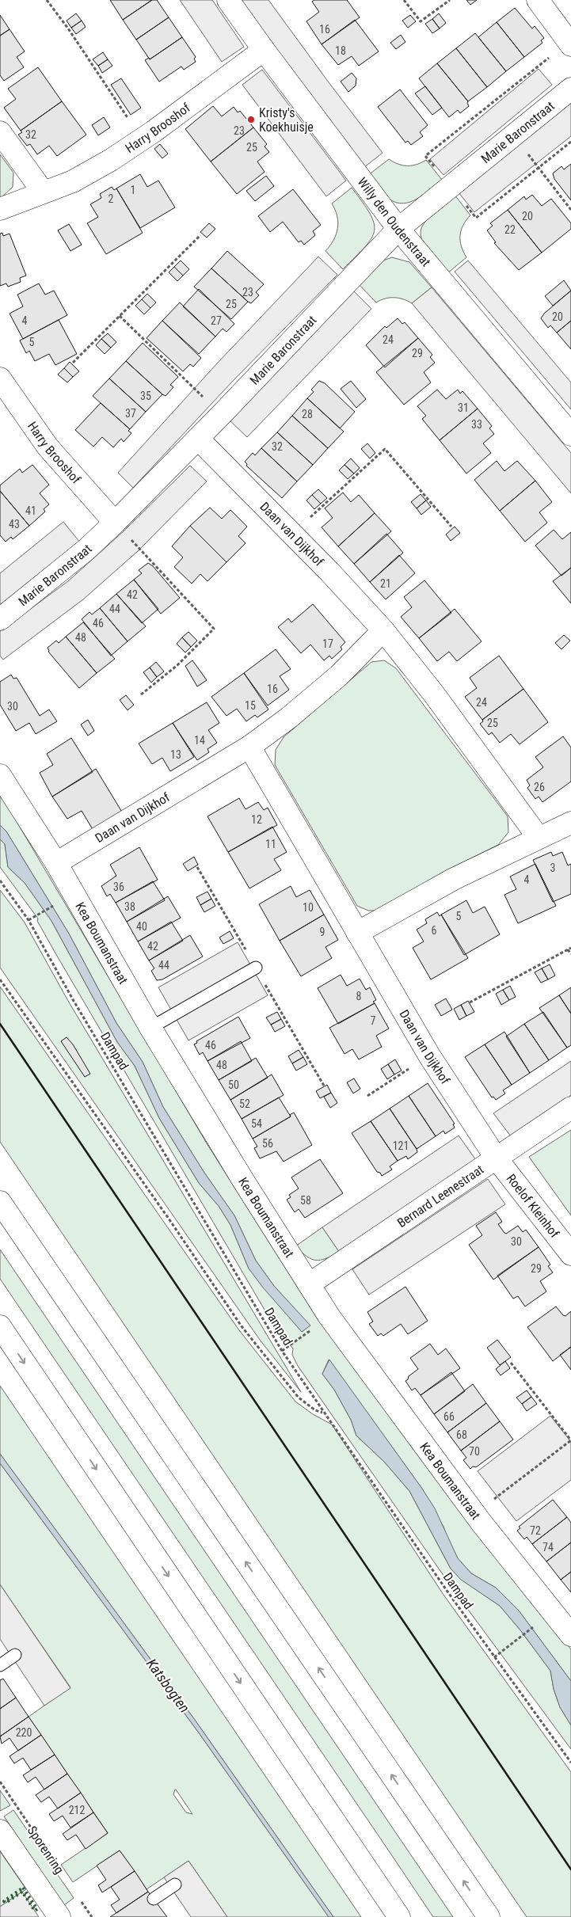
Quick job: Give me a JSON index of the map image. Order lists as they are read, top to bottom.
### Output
{
  "streets": {
    "main road": [
      "Harry Brooshof",
      "Marie Baronstraat",
      "Willy den Oudenstraat",
      "Daan van Dijkhof",
      "Kea Boumanstraat",
      "Bernard Leenestraat",
      "Roelof Kleinhof",
      "Sporenring"
    ],
    "path": ["Dampad"]
  },
  "crossings": [
    ["Harry Brooshof", "Marie Baronstraat"],
    ["Harry Brooshof", "Willy den Oudenstraat"],
    ["Marie Baronstraat", "Willy den Oudenstraat"],
    ["Marie Baronstraat", "Daan van Dijkhof"],
    ["Daan van Dijkhof", "Kea Boumanstraat"],
    ["Daan van Dijkhof", "Bernard Leenestraat"],
    ["Daan van Dijkhof", "Roelof Kleinhof"],
    ["Kea Boumanstraat", "Bernard Leenestraat"],
    ["Bernard Leenestraat", "Roelof Kleinhof"]
  ],
  "water": ["Katsbogten"],
  "places": ["Kristy's Koekhuisje"],
  "house_numbers": [
    "16",
    "18",
    "23",
    "32",
    "25",
    "1",
    "2",
    "20",
    "22",
    "23",
    "25",
    "20",
    "4",
    "27",
    "24",
    "5",
    "29",
    "35",
    "31",
    "37",
    "28",
    "33",
    "32",
    "41",
    "43",
    "21",
    "42",
    "44",
    "46",
    "48",
    "17",
    "16",
    "24",
    "15",
    "30",
    "25",
    "14",
    "13",
    "26",
    "12",
    "11",
    "3",
    "4",
    "36",
    "38",
    "10",
    "5",
    "40",
    "6",
    "9",
    "42",
    "44",
    "8",
    "7",
    "46",
    "48",
    "50",
    "52",
    "54",
    "56",
    "121",
    "58",
    "30",
    "29",
    "66",
    "68",
    "70",
    "72",
    "74",
    "220",
    "212"
  ]
}
